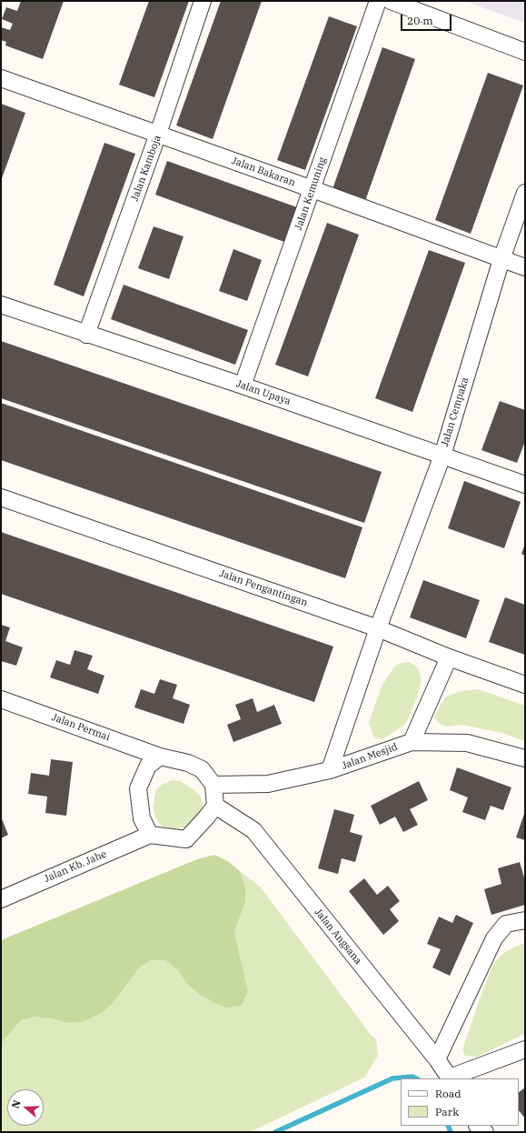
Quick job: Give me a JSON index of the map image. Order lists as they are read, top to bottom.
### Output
{
  "streets": {
    "street": [
      "Jalan Kamboja",
      "Jalan Bakaran",
      "Jalan Kemuning",
      "Jalan Upaya",
      "Jalan Cempaka",
      "Jalan Pengantingan",
      "Jalan Permai",
      "Jalan Mesjid",
      "Jalan Kb. Jahe",
      "Jalan Angsana"
    ]
  },
  "crossings": [
    ["Jalan Kamboja", "Jalan Bakaran"],
    ["Jalan Kamboja", "Jalan Upaya"],
    ["Jalan Bakaran", "Jalan Kemuning"],
    ["Jalan Bakaran", "Jalan Cempaka"],
    ["Jalan Kemuning", "Jalan Upaya"],
    ["Jalan Upaya", "Jalan Cempaka"],
    ["Jalan Cempaka", "Jalan Pengantingan"],
    ["Jalan Cempaka", "Jalan Mesjid"],
    ["Jalan Permai", "Jalan Mesjid"],
    ["Jalan Permai", "Jalan Kb. Jahe"],
    ["Jalan Permai", "Jalan Angsana"],
    ["Jalan Mesjid", "Jalan Kb. Jahe"],
    ["Jalan Mesjid", "Jalan Angsana"],
    ["Jalan Kb. Jahe", "Jalan Angsana"]
  ],
  "legend": ["Road", "Park"],
  "scale_bar": "20 m",
  "north": "left"
}
